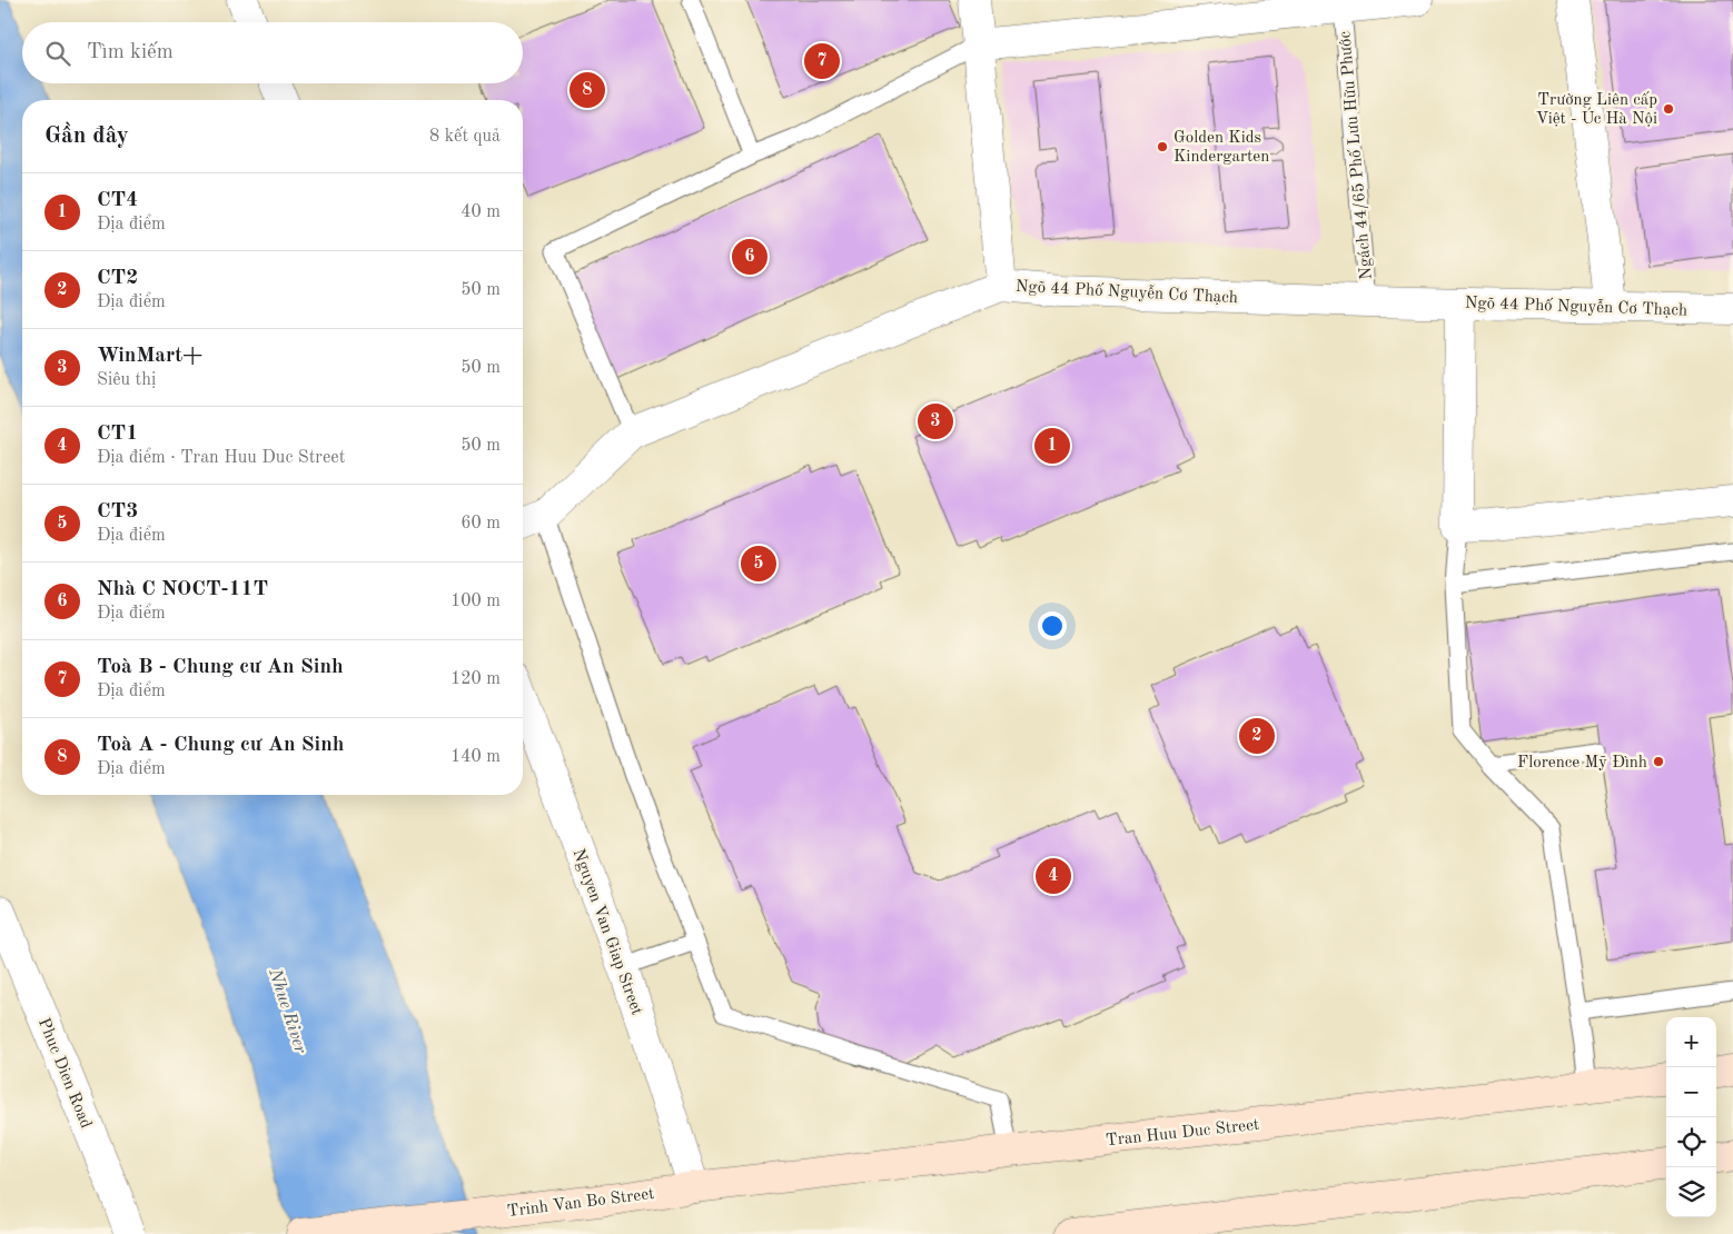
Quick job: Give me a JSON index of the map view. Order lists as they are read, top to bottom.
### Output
{
  "streets": {
    "main road": ["Tran Huu Duc Street", "Trinh Van Bo Street"],
    "street": ["Ngõ 44 Phố Nguyễn Cơ Thạch", "Nguyen Van Giap Street", "Phuc Dien Road"],
    "lane": ["Ngách 44/65 Phố Lưu Hữu Phước"]
  },
  "crossings": [
    ["Ngách 44/65 Phố Lưu Hữu Phước", "Ngõ 44 Phố Nguyễn Cơ Thạch"],
    ["Nguyen Van Giap Street", "Tran Huu Duc Street"],
    ["Nguyen Van Giap Street", "Trinh Van Bo Street"],
    ["Tran Huu Duc Street", "Trinh Van Bo Street"]
  ],
  "water": ["Nhue River"],
  "places": ["Trường Liên cấp Việt - Úc Hà Nội", "Golden Kids Kindergarten", "Florence Mỹ Đình"],
  "page": {
    "search": "Tìm kiếm",
    "pins": [
      "7",
      "8",
      "6",
      "3",
      "1",
      "5",
      "2",
      "4"
    ],
    "heading": ["Gần đây", "8 kết quả"],
    "list": [
      {
        "mark": "1",
        "name": "CT4",
        "note": "Địa điểm",
        "value": "40 m"
      },
      {
        "mark": "2",
        "name": "CT2",
        "note": "Địa điểm",
        "value": "50 m"
      },
      {
        "mark": "3",
        "name": "WinMart+",
        "note": "Siêu thị",
        "value": "50 m"
      },
      {
        "mark": "4",
        "name": "CT1",
        "note": "Địa điểm · Tran Huu Duc Street",
        "value": "50 m"
      },
      {
        "mark": "5",
        "name": "CT3",
        "note": "Địa điểm",
        "value": "60 m"
      },
      {
        "mark": "6",
        "name": "Nhà C NOCT-11T",
        "note": "Địa điểm",
        "value": "100 m"
      },
      {
        "mark": "7",
        "name": "Toà B - Chung cư An Sinh",
        "note": "Địa điểm",
        "value": "120 m"
      },
      {
        "mark": "8",
        "name": "Toà A - Chung cư An Sinh",
        "note": "Địa điểm",
        "value": "140 m"
      }
    ],
    "map_buttons": ["+", "−"]
  }
}
